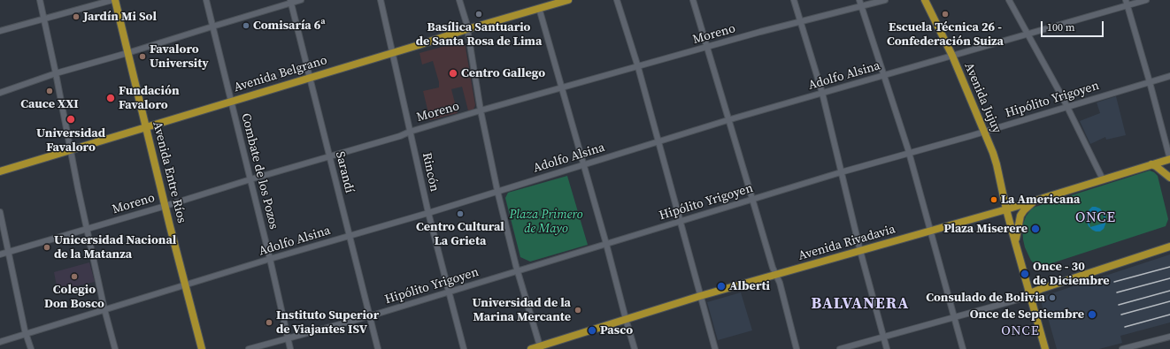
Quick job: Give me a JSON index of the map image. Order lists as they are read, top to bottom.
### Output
{
  "streets": {
    "main road": [
      "Avenida Belgrano",
      "Avenida Jujuy",
      "Avenida Entre Ríos",
      "Avenida Rivadavia"
    ],
    "street": [
      "Moreno",
      "Adolfo Alsina",
      "Hipólito Yrigoyen",
      "Combate de los Pozos",
      "Sarandí",
      "Rincón"
    ]
  },
  "crossings": [
    ["Moreno", "Combate de los Pozos"],
    ["Moreno", "Avenida Entre Ríos"],
    ["Moreno", "Sarandí"],
    ["Moreno", "Rincón"],
    ["Avenida Belgrano", "Combate de los Pozos"],
    ["Avenida Belgrano", "Avenida Entre Ríos"],
    ["Avenida Belgrano", "Sarandí"],
    ["Avenida Belgrano", "Rincón"],
    ["Adolfo Alsina", "Avenida Jujuy"],
    ["Adolfo Alsina", "Combate de los Pozos"],
    ["Adolfo Alsina", "Avenida Entre Ríos"],
    ["Adolfo Alsina", "Sarandí"],
    ["Adolfo Alsina", "Rincón"],
    ["Avenida Jujuy", "Hipólito Yrigoyen"],
    ["Avenida Jujuy", "Avenida Rivadavia"],
    ["Hipólito Yrigoyen", "Combate de los Pozos"],
    ["Hipólito Yrigoyen", "Sarandí"],
    ["Hipólito Yrigoyen", "Rincón"]
  ],
  "districts": ["ONCE", "BALVANERA", "ONCE"],
  "parks": ["Plaza Primero de Mayo"],
  "places": [
    "Basílica Santuario de Santa Rosa de Lima",
    "Escuela Técnica 26 - Confederación Suiza",
    "Jardín Mi Sol",
    "Comisaría 6ª",
    "Favaloro University",
    "Centro Gallego",
    "Cauce XXI",
    "Fundación Favaloro",
    "Universidad Favaloro",
    "La Americana",
    "Centro Cultural La Grieta",
    "Plaza Miserere",
    "Unicersidad Nacional de la Matanza",
    "Once - 30 de Diciembre",
    "Colegio Don Bosco",
    "Alberti",
    "Consulado de Bolivia",
    "Universidad de la Marina Mercante",
    "Once de Septiembre",
    "Instituto Superior de Viajantes ISV",
    "Pasco"
  ],
  "scale_bar": "100 m"
}
